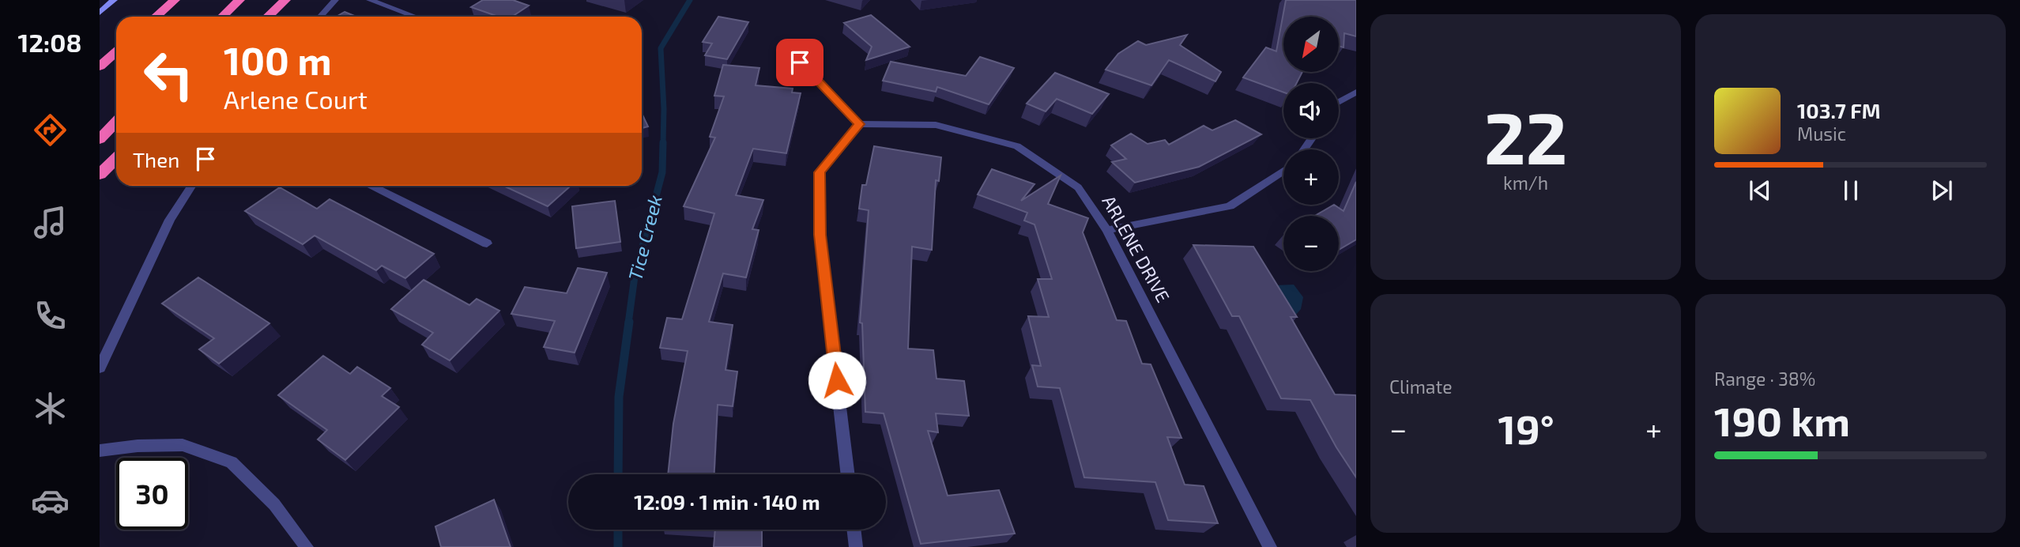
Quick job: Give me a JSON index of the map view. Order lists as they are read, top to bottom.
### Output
{
  "streets": {
    "street": ["ARLENE DRIVE"]
  },
  "water": ["Tice Creek"],
  "north": "bottom left",
  "page": {
    "tabs": "12:08",
    "tile": [
      ["22", "km/h"],
      "Climate",
      ["Range · 38%", "190 km"]
    ],
    "map_buttons": ["+", "−"],
    "turn": ["100 m", "Arlene Court"],
    "song": ["103.7 FM", "Music"],
    "then": "Then",
    "heat": ["−", "19°", "+"],
    "limit": "30",
    "trip": "12:09 · 1 min · 140 m"
  }
}
